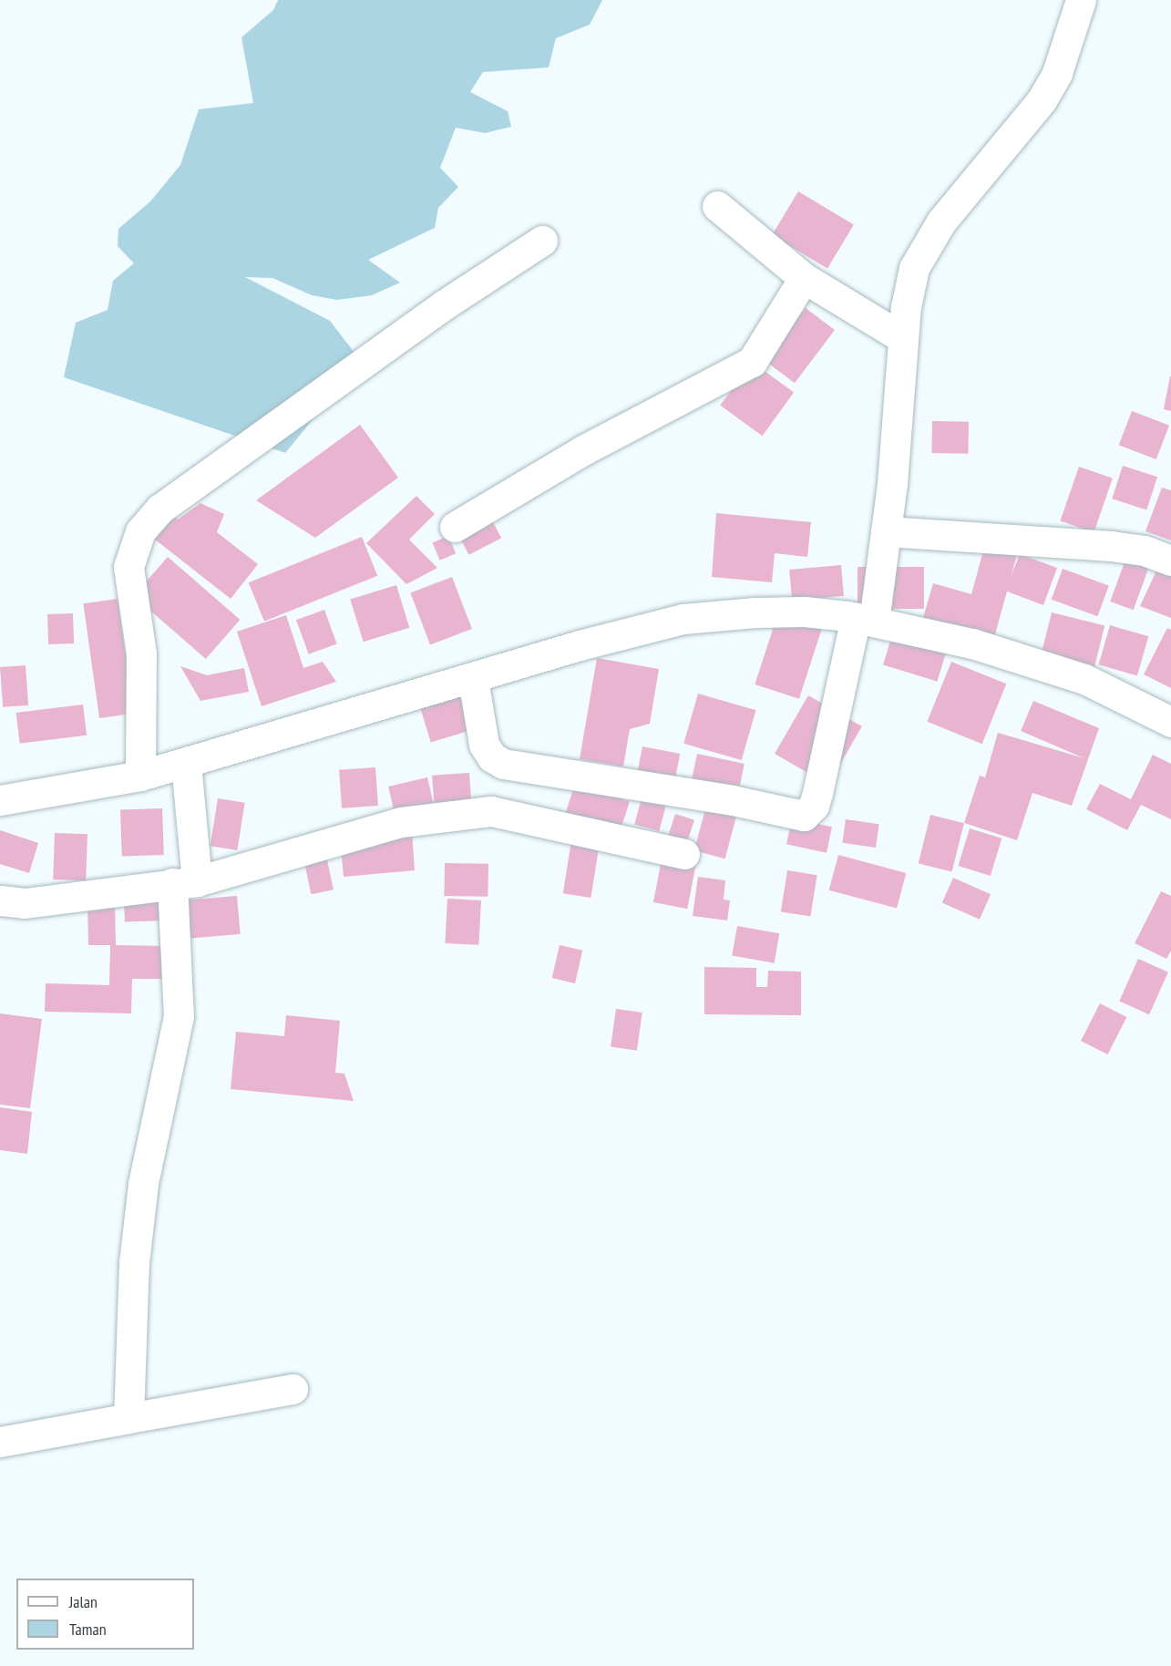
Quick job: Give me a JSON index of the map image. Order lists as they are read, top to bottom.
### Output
{
  "legend": ["Jalan", "Taman"]
}
